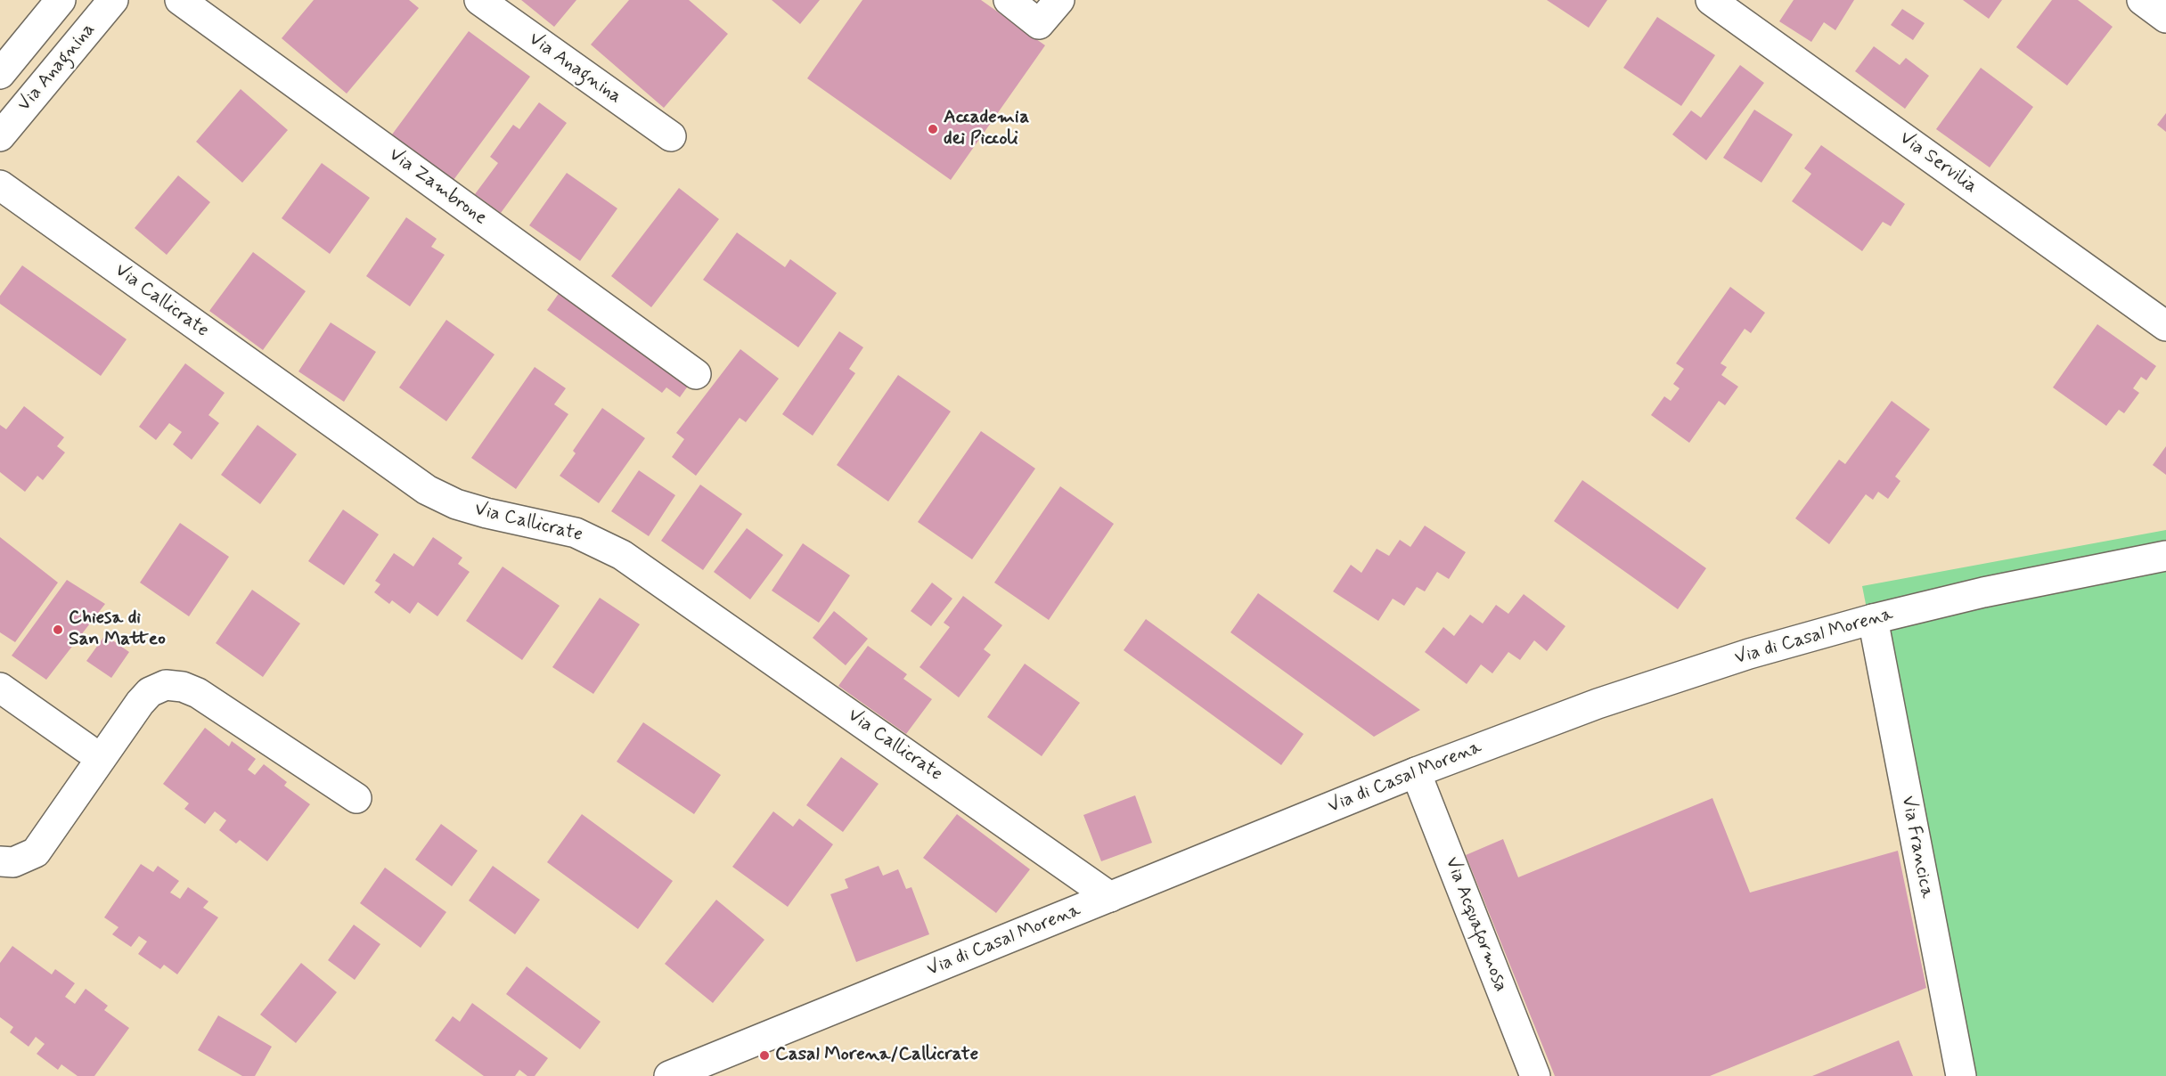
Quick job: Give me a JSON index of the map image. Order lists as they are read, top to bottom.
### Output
{
  "streets": {
    "street": [
      "Via Anagnina",
      "Via Servilia",
      "Via Zambrone",
      "Via Callicrate",
      "Via di Casal Morena",
      "Via Francica",
      "Via Acquaformosa"
    ]
  },
  "crossings": [
    ["Via Callicrate", "Via di Casal Morena"],
    ["Via di Casal Morena", "Via Francica"],
    ["Via di Casal Morena", "Via Acquaformosa"]
  ],
  "places": ["Accademia dei Piccoli", "Chiesa di San Matteo", "Casal Morena/Callicrate"]
}
